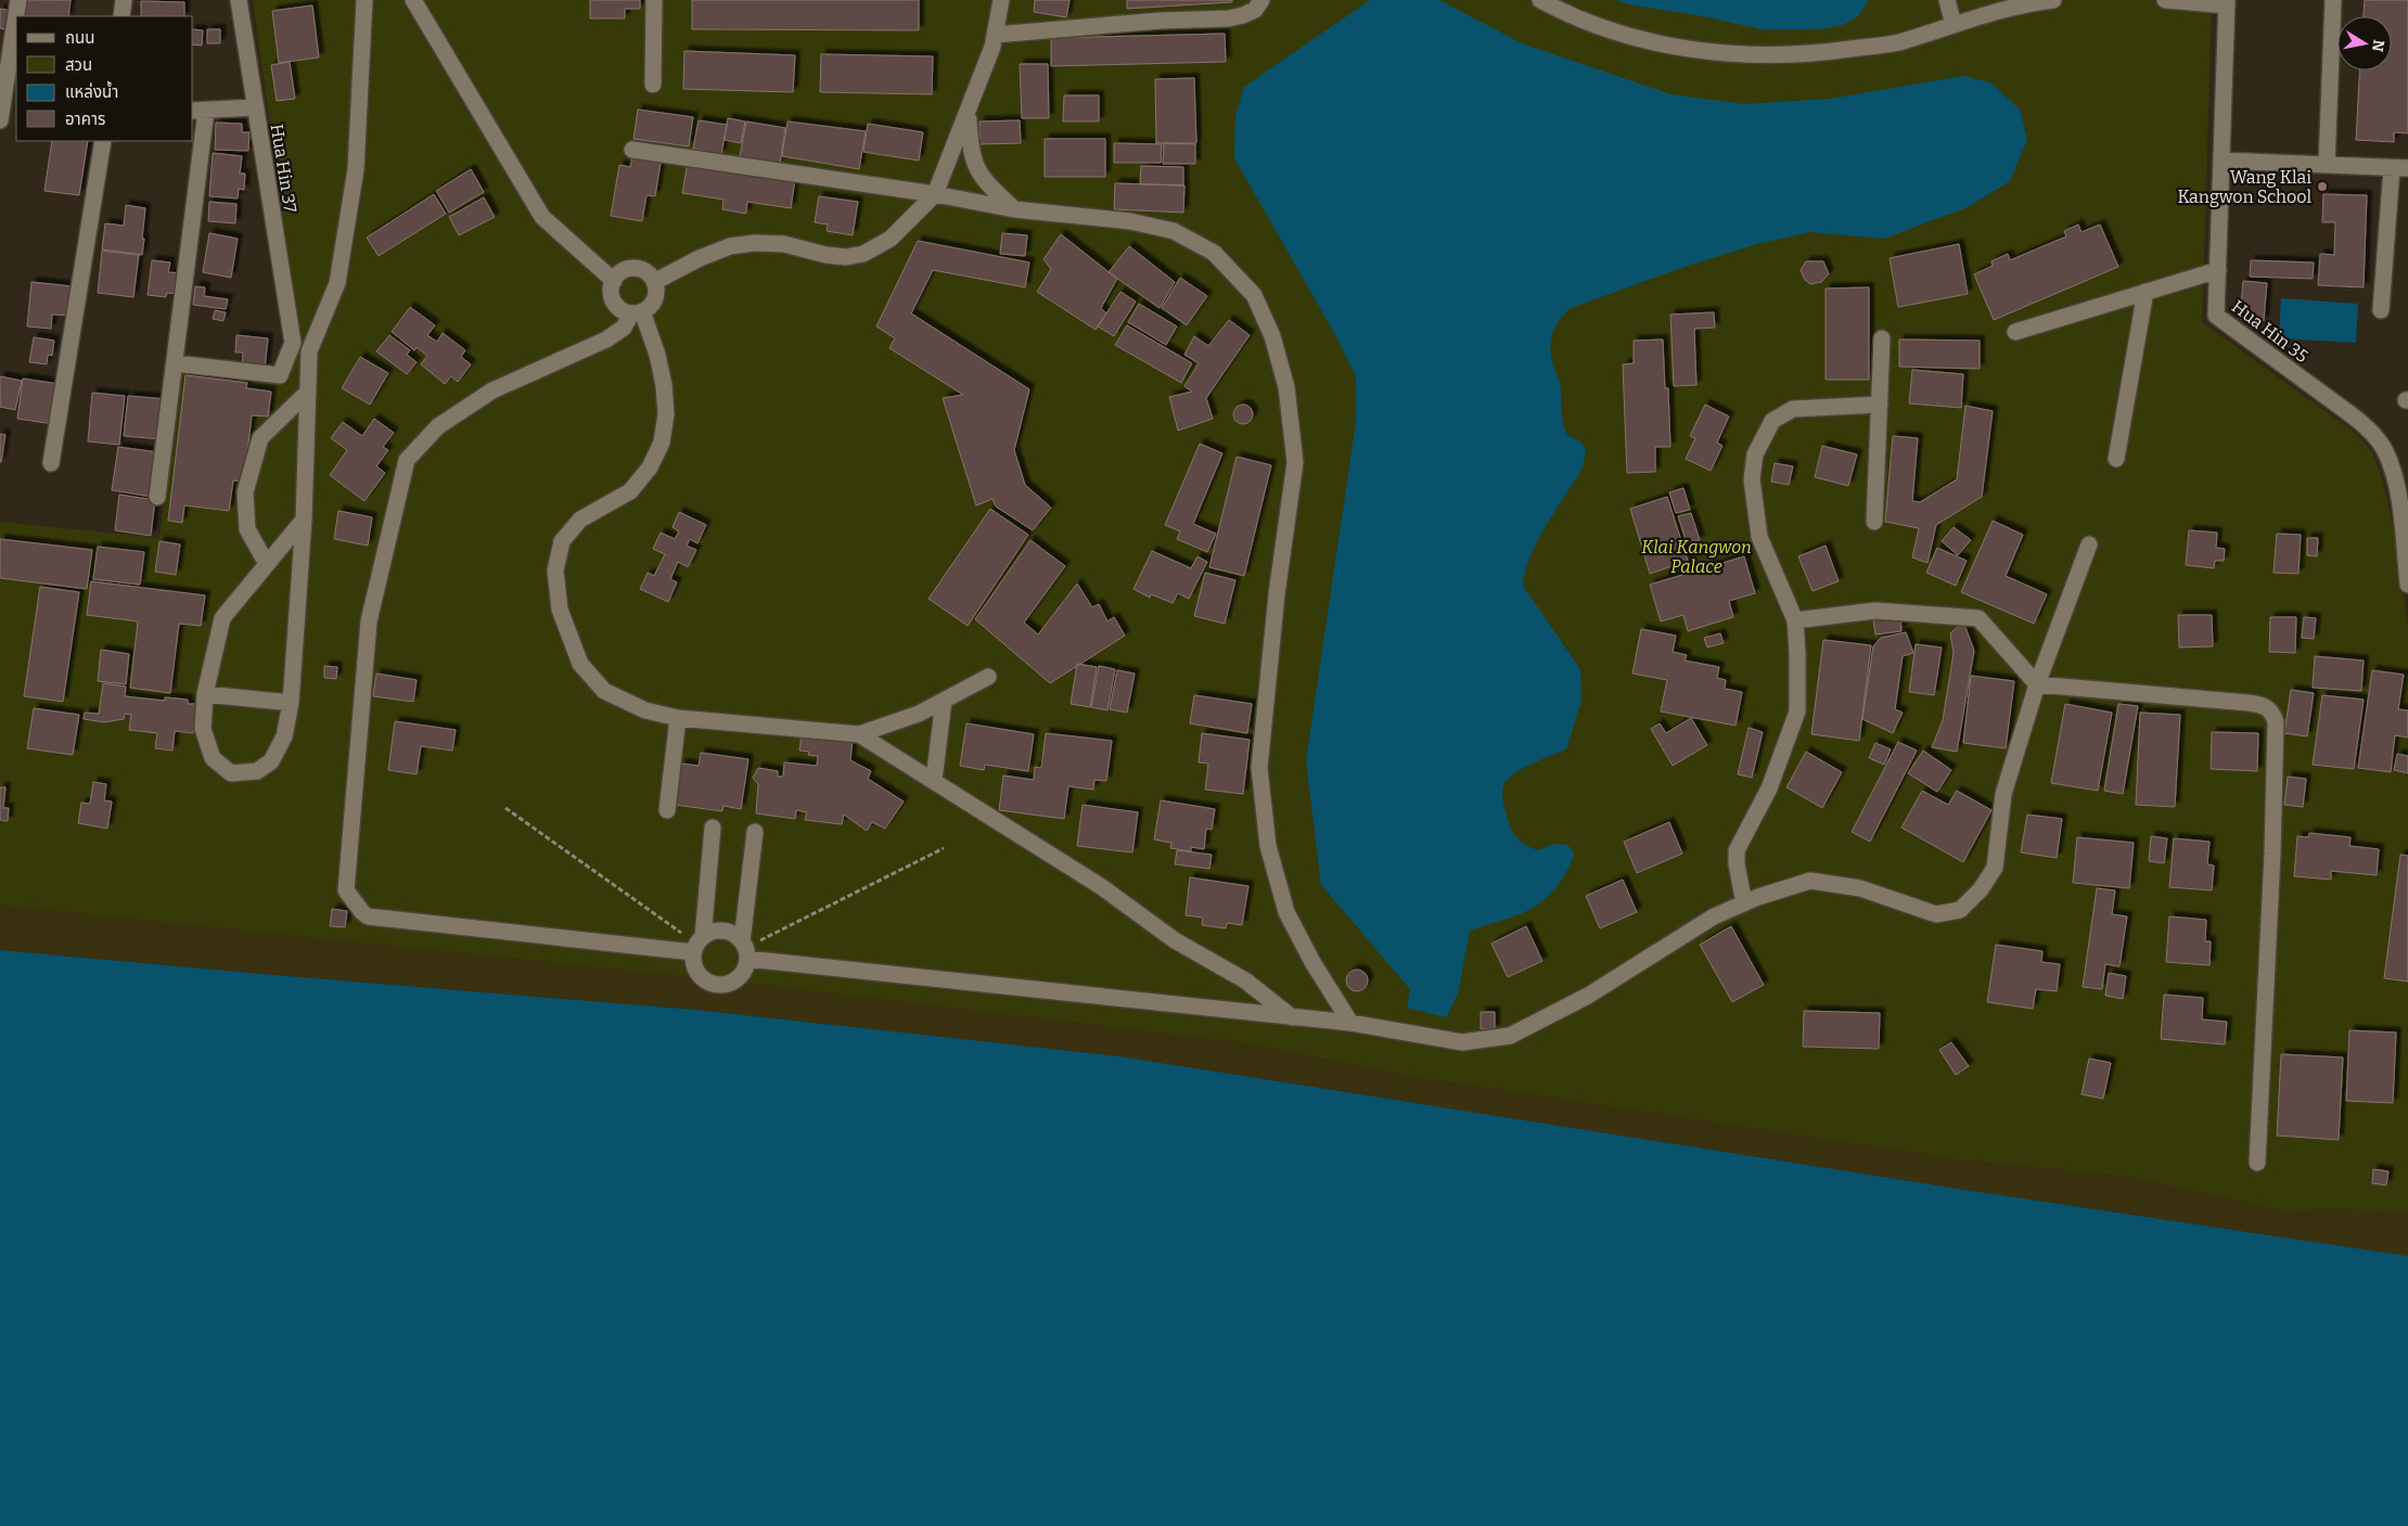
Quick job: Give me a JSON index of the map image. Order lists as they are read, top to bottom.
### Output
{
  "streets": {
    "street": ["Hua Hin 37", "Hua Hin 35"]
  },
  "parks": ["Klai Kangwon Palace"],
  "places": ["Wang Klai Kangwon School"],
  "legend": [
    "ถนน",
    "สวน",
    "แหล่งน้ำ",
    "อาคาร"
  ],
  "north": "right"
}
